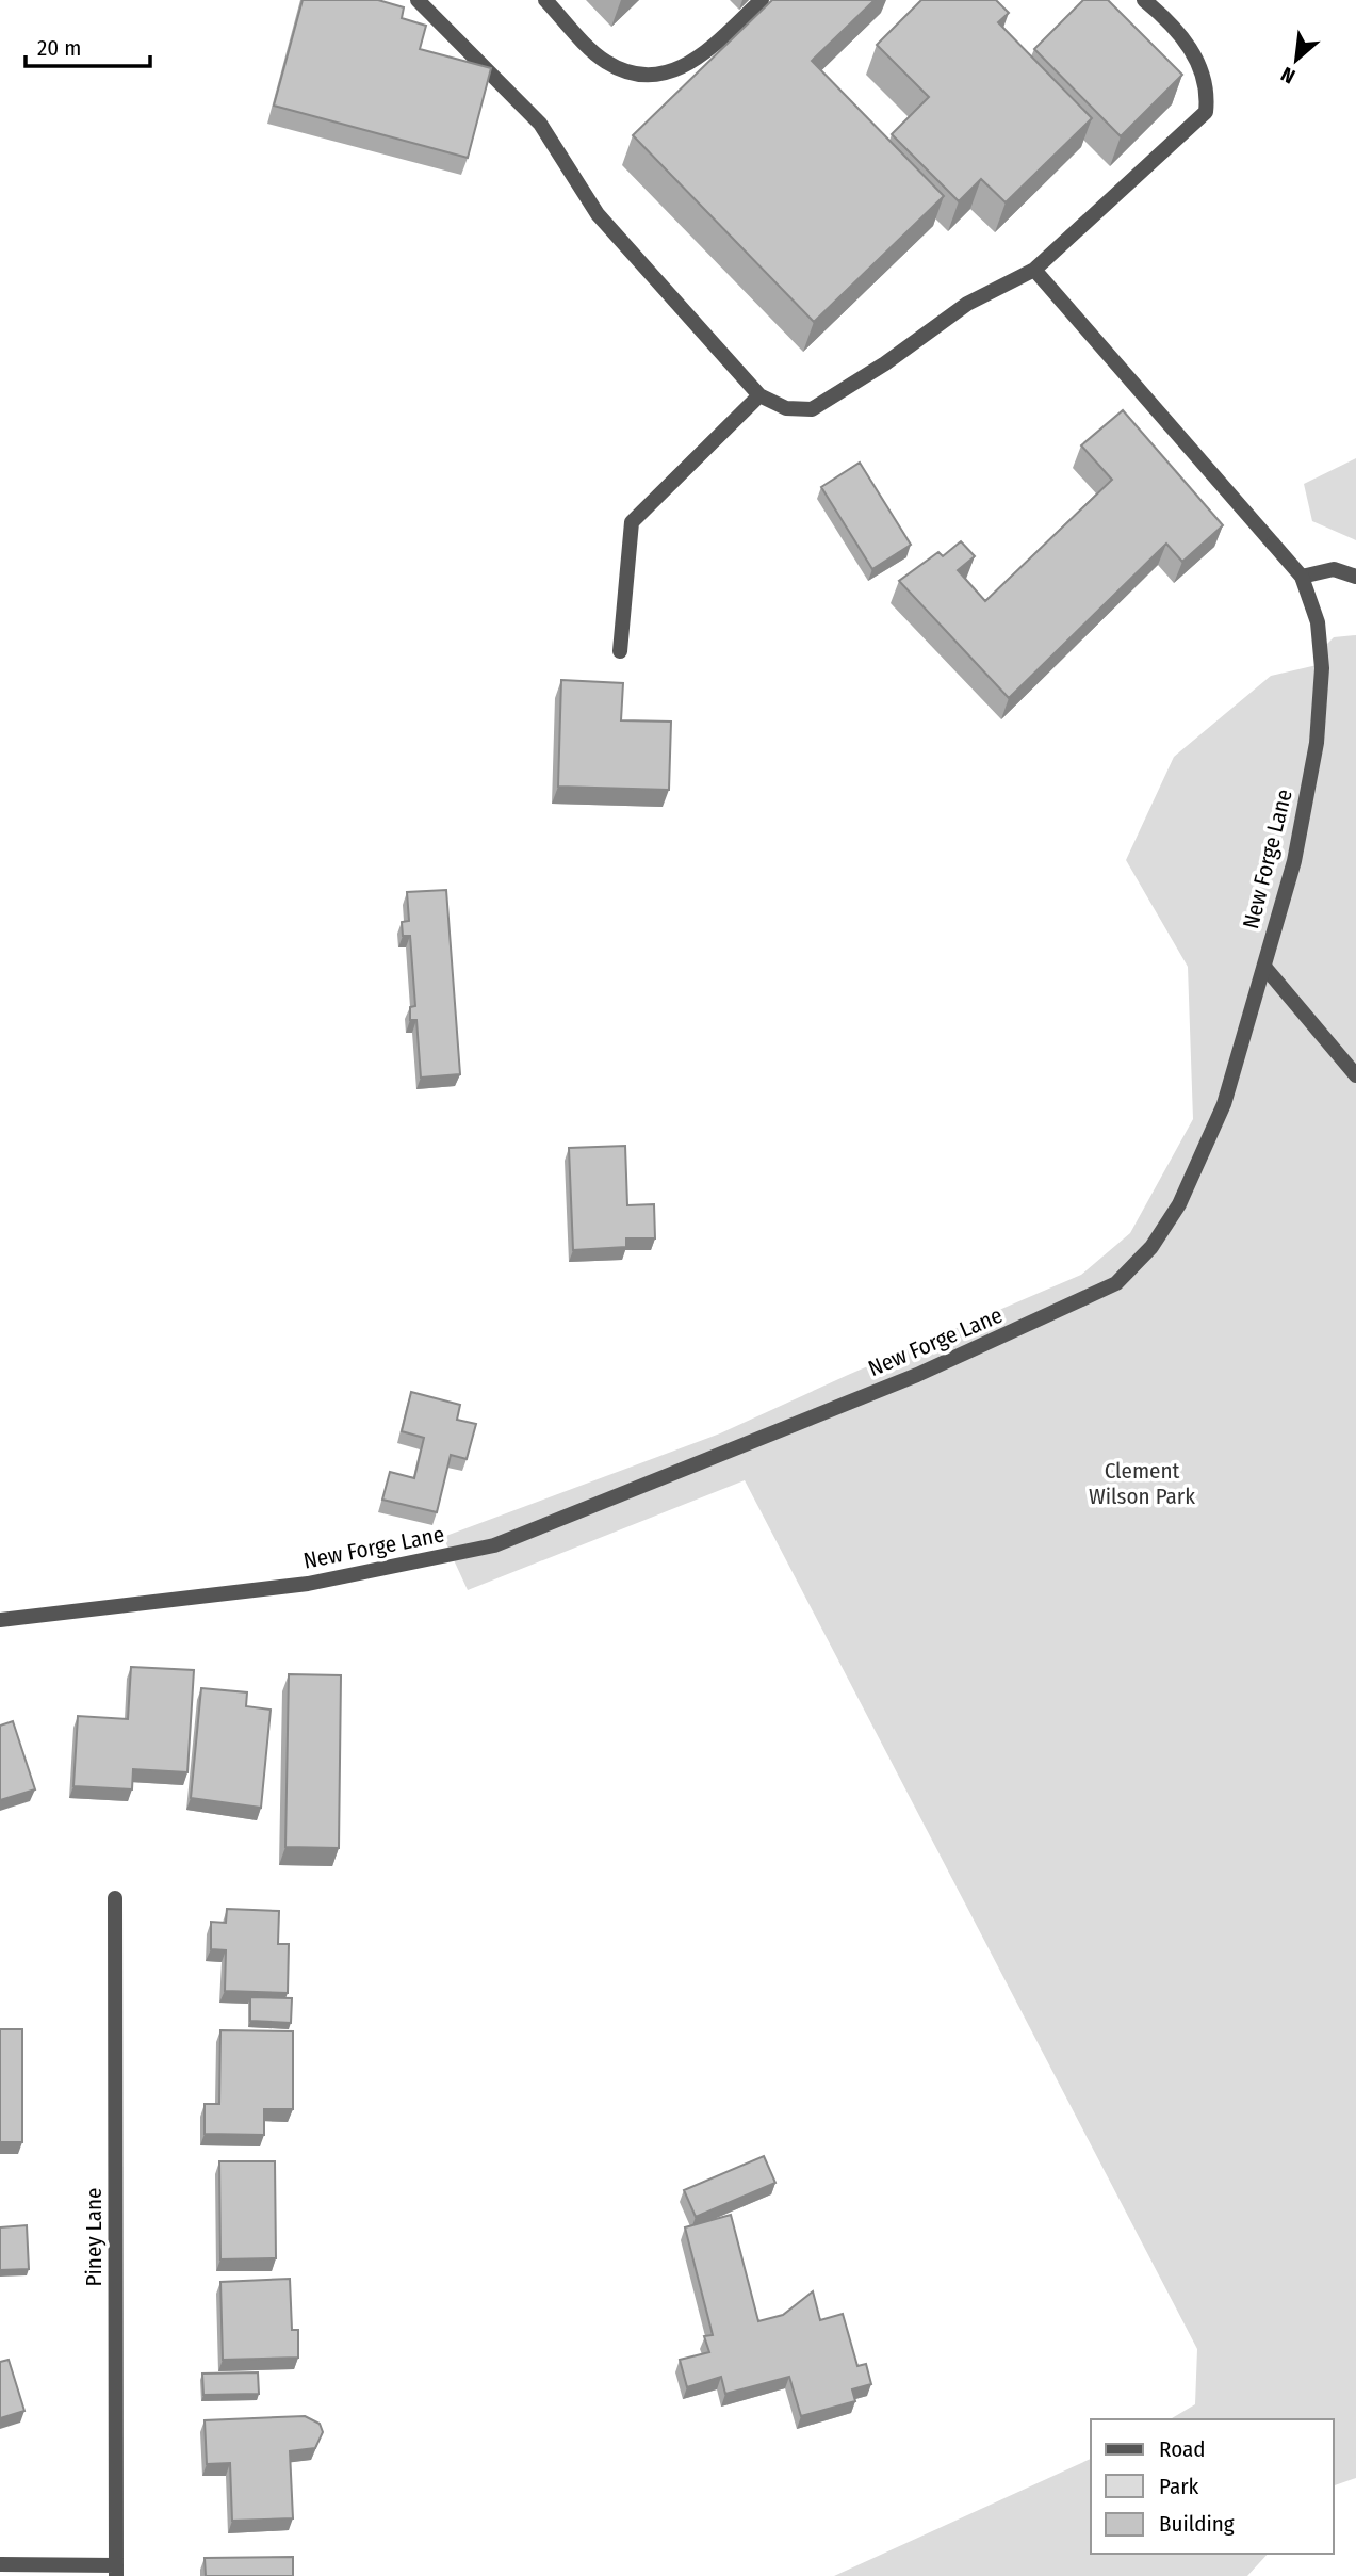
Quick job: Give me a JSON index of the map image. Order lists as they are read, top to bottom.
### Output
{
  "streets": {
    "street": ["New Forge Lane", "Piney Lane"]
  },
  "parks": ["Clement Wilson Park"],
  "legend": ["Road", "Park", "Building"],
  "scale_bar": "20 m",
  "north": "bottom left"
}
